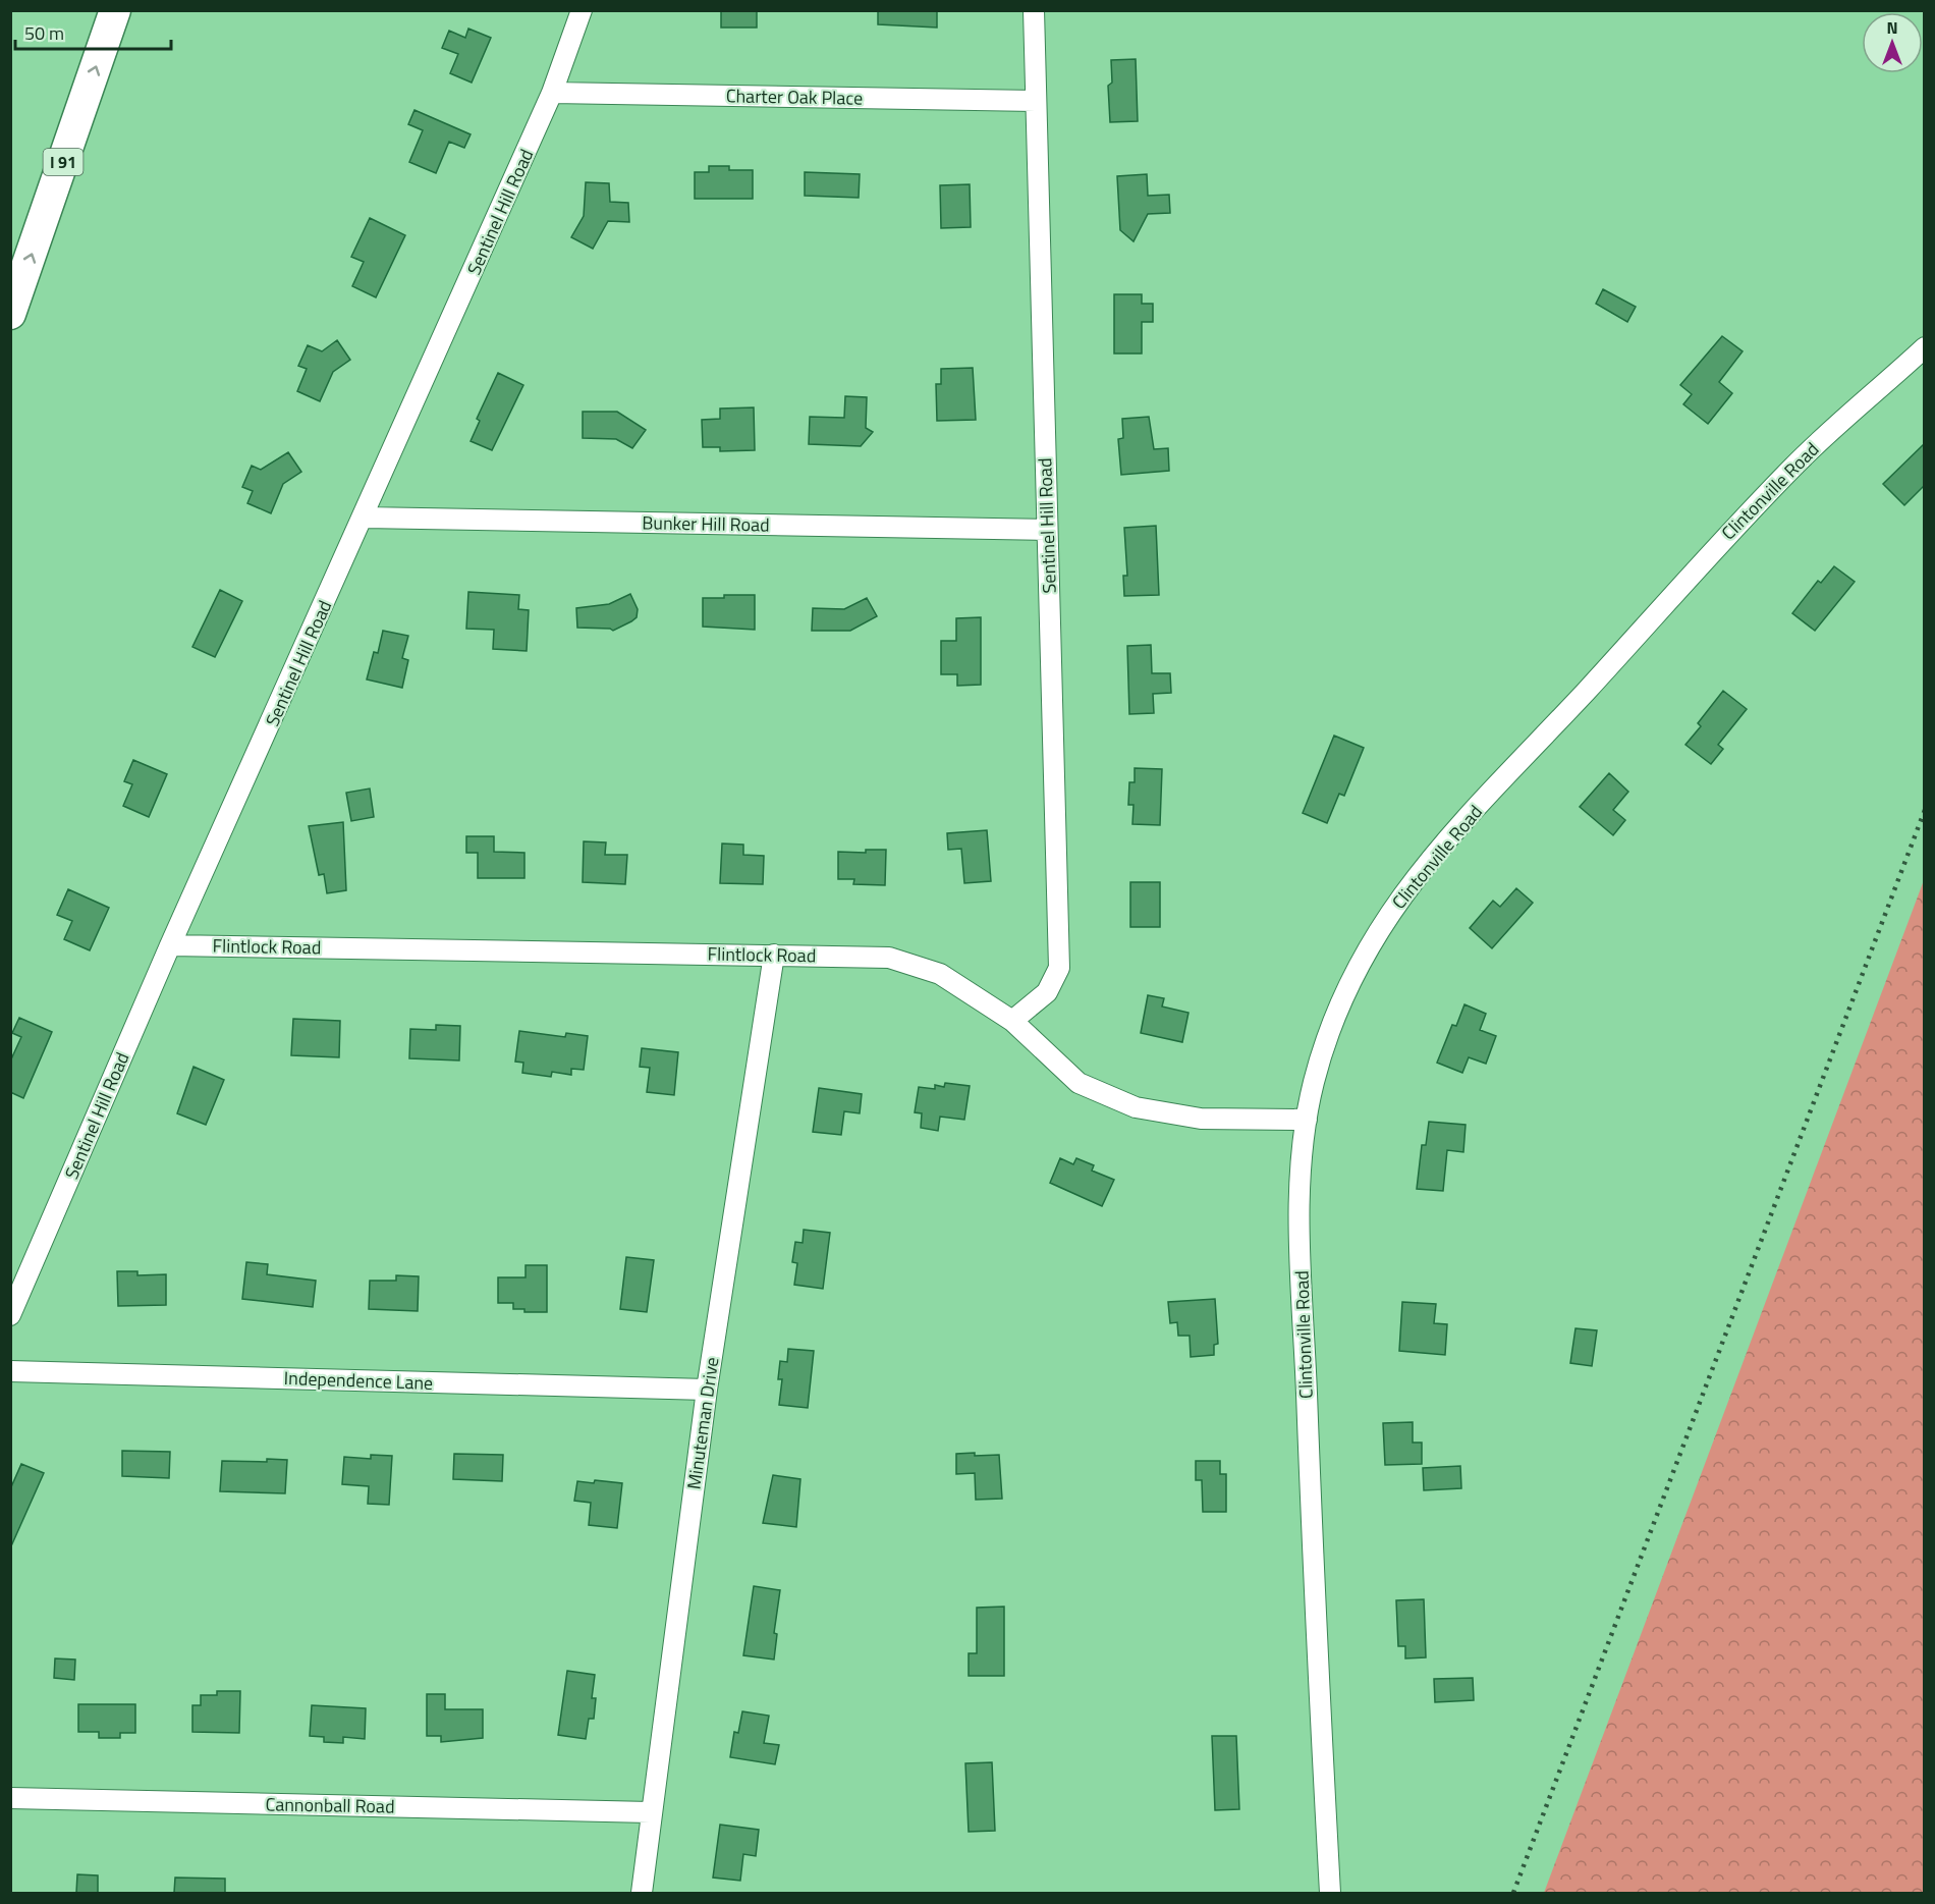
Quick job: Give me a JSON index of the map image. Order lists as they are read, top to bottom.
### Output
{
  "streets": {
    "highway": ["I 91"],
    "street": [
      "Charter Oak Place",
      "Sentinel Hill Road",
      "Clintonville Road",
      "Bunker Hill Road",
      "Flintlock Road",
      "Independence Lane",
      "Minuteman Drive",
      "Cannonball Road"
    ]
  },
  "crossings": [
    ["Charter Oak Place", "Sentinel Hill Road"],
    ["Sentinel Hill Road", "Bunker Hill Road"],
    ["Sentinel Hill Road", "Flintlock Road"],
    ["Clintonville Road", "Flintlock Road"],
    ["Flintlock Road", "Minuteman Drive"],
    ["Independence Lane", "Minuteman Drive"],
    ["Minuteman Drive", "Cannonball Road"]
  ],
  "scale_bar": "50 m",
  "north": "top"
}
